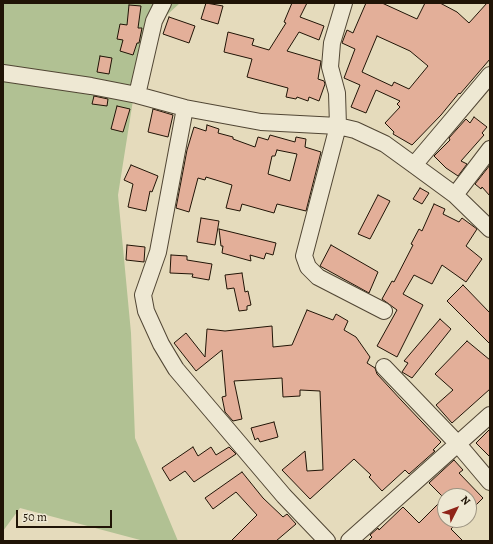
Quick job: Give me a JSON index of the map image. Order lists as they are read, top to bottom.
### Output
{
  "scale_bar": "50 m",
  "north": "top right"
}
